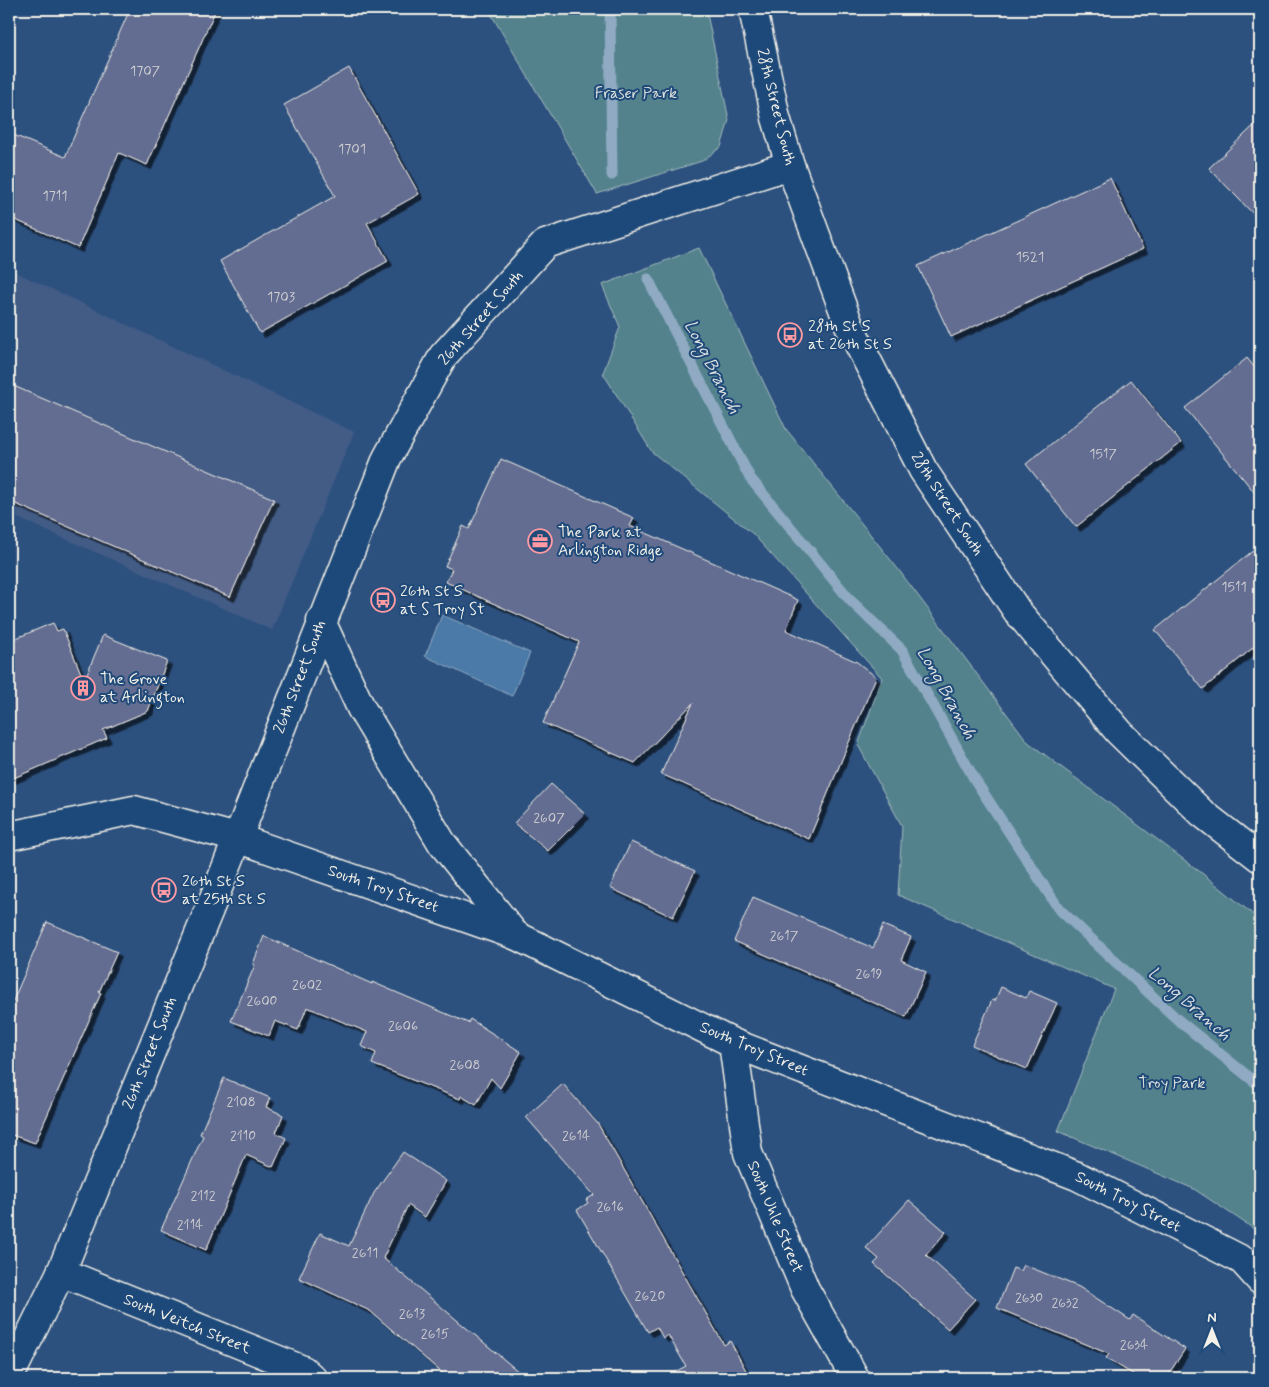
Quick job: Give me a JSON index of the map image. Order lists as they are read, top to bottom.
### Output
{
  "streets": {
    "street": [
      "28th Street South",
      "26th Street South",
      "South Troy Street",
      "South Uhle Street",
      "South Veitch Street"
    ]
  },
  "crossings": [
    ["28th Street South", "26th Street South"],
    ["26th Street South", "South Troy Street"],
    ["26th Street South", "South Veitch Street"],
    ["South Troy Street", "South Uhle Street"]
  ],
  "water": ["Long Branch"],
  "parks": ["Fraser Park", "Troy Park"],
  "places": {
    "bus stop": ["28th St S at 26th St S", "26th St S at S Troy St", "26th St S at 25th St S"],
    "office": ["The Park at Arlington Ridge"],
    "building": ["The Grove at Arlington"]
  },
  "house_numbers": [
    "1707",
    "1701",
    "1711",
    "1521",
    "1703",
    "1517",
    "1511",
    "2607",
    "2617",
    "2619",
    "2602",
    "2600",
    "2606",
    "2608",
    "2108",
    "2110",
    "2614",
    "2112",
    "2616",
    "2114",
    "2611",
    "2620",
    "2630",
    "2632",
    "2613",
    "2615",
    "2634"
  ],
  "north": "top"
}
